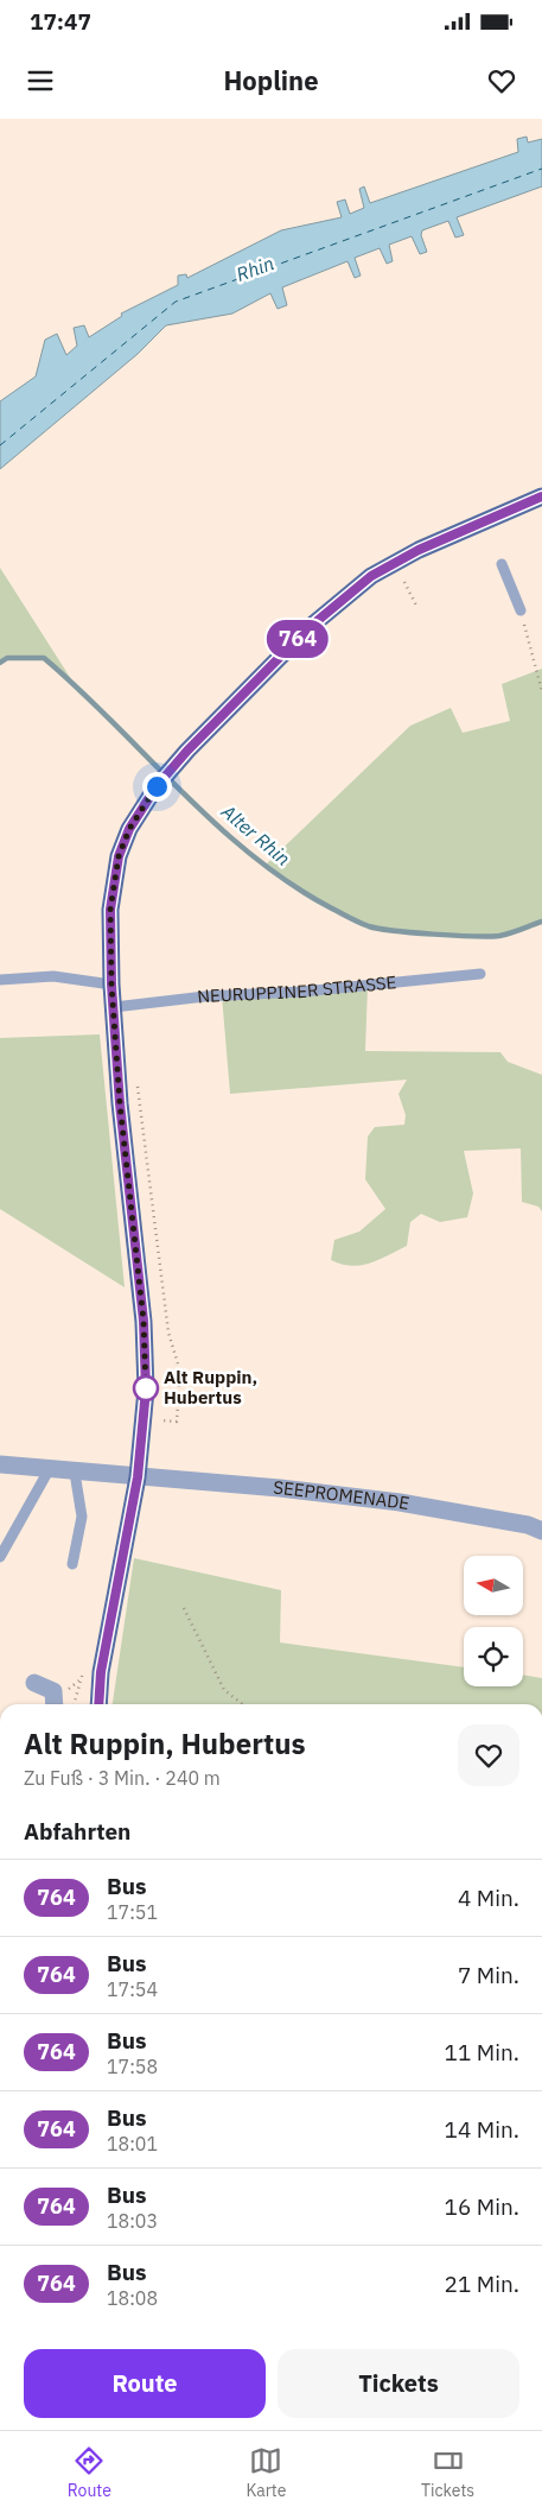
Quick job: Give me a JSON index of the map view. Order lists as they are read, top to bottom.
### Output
{
  "streets": {
    "street": ["SEEPROMENADE"],
    "lane": ["NEURUPPINER STRASSE"]
  },
  "water": ["Rhin", "Alter Rhin"],
  "places": ["Alt Ruppin, Hubertus"],
  "lines": ["bus line 764"],
  "north": "left",
  "page": {
    "status": "17:47",
    "header": "Hopline",
    "on_map": "764",
    "heading": [
      ["Alt Ruppin, Hubertus", "Zu Fuß · 3 Min. · 240 m"],
      "Abfahrten"
    ],
    "list": [
      {
        "mark": "764",
        "name": "Bus",
        "note": "17:51",
        "value": "4 Min."
      },
      {
        "mark": "764",
        "name": "Bus",
        "note": "17:54",
        "value": "7 Min."
      },
      {
        "mark": "764",
        "name": "Bus",
        "note": "17:58",
        "value": "11 Min."
      },
      {
        "mark": "764",
        "name": "Bus",
        "note": "18:01",
        "value": "14 Min."
      },
      {
        "mark": "764",
        "name": "Bus",
        "note": "18:03",
        "value": "16 Min."
      },
      {
        "mark": "764",
        "name": "Bus",
        "note": "18:08",
        "value": "21 Min."
      }
    ],
    "buttons": ["Route", "Tickets"],
    "tabs": ["Route", "Karte", "Tickets"]
  }
}
